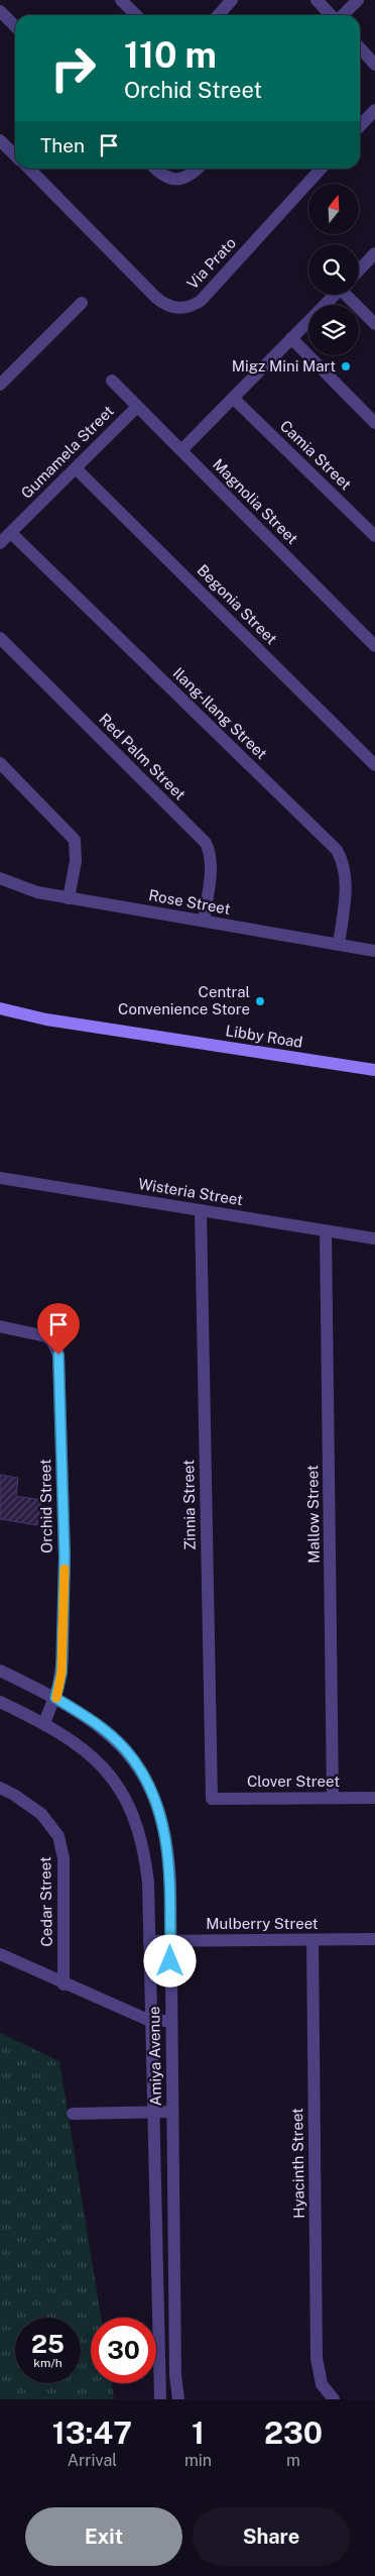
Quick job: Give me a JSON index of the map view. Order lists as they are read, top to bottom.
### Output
{
  "streets": {
    "main road": ["Libby Road"],
    "street": [
      "Via Prato",
      "Gumamela Street",
      "Camia Street",
      "Magnolia Street",
      "Begonia Street",
      "Ilang-Ilang Street",
      "Red Palm Street",
      "Rose Street",
      "Wisteria Street",
      "Zinnia Street",
      "Orchid Street",
      "Mallow Street",
      "Clover Street",
      "Cedar Street",
      "Mulberry Street",
      "Amiya Avenue",
      "Hyacinth Street"
    ]
  },
  "crossings": [
    ["Gumamela Street", "Magnolia Street"],
    ["Gumamela Street", "Begonia Street"],
    ["Gumamela Street", "Ilang-Ilang Street"],
    ["Ilang-Ilang Street", "Rose Street"],
    ["Red Palm Street", "Rose Street"],
    ["Wisteria Street", "Zinnia Street"],
    ["Wisteria Street", "Mallow Street"],
    ["Zinnia Street", "Clover Street"],
    ["Orchid Street", "Amiya Avenue"],
    ["Mallow Street", "Clover Street"],
    ["Mulberry Street", "Amiya Avenue"],
    ["Mulberry Street", "Hyacinth Street"]
  ],
  "places": ["Migz Mini Mart", "Central Convenience Store"],
  "north": "top",
  "page": {
    "turn": ["110 m", "Orchid Street"],
    "then": "Then",
    "speed": "25 km/h",
    "limit": "30",
    "eta": [
      "13:47",
      "Arrival",
      "1",
      "min",
      "230",
      "m"
    ],
    "buttons": ["Exit", "Share"]
  }
}
